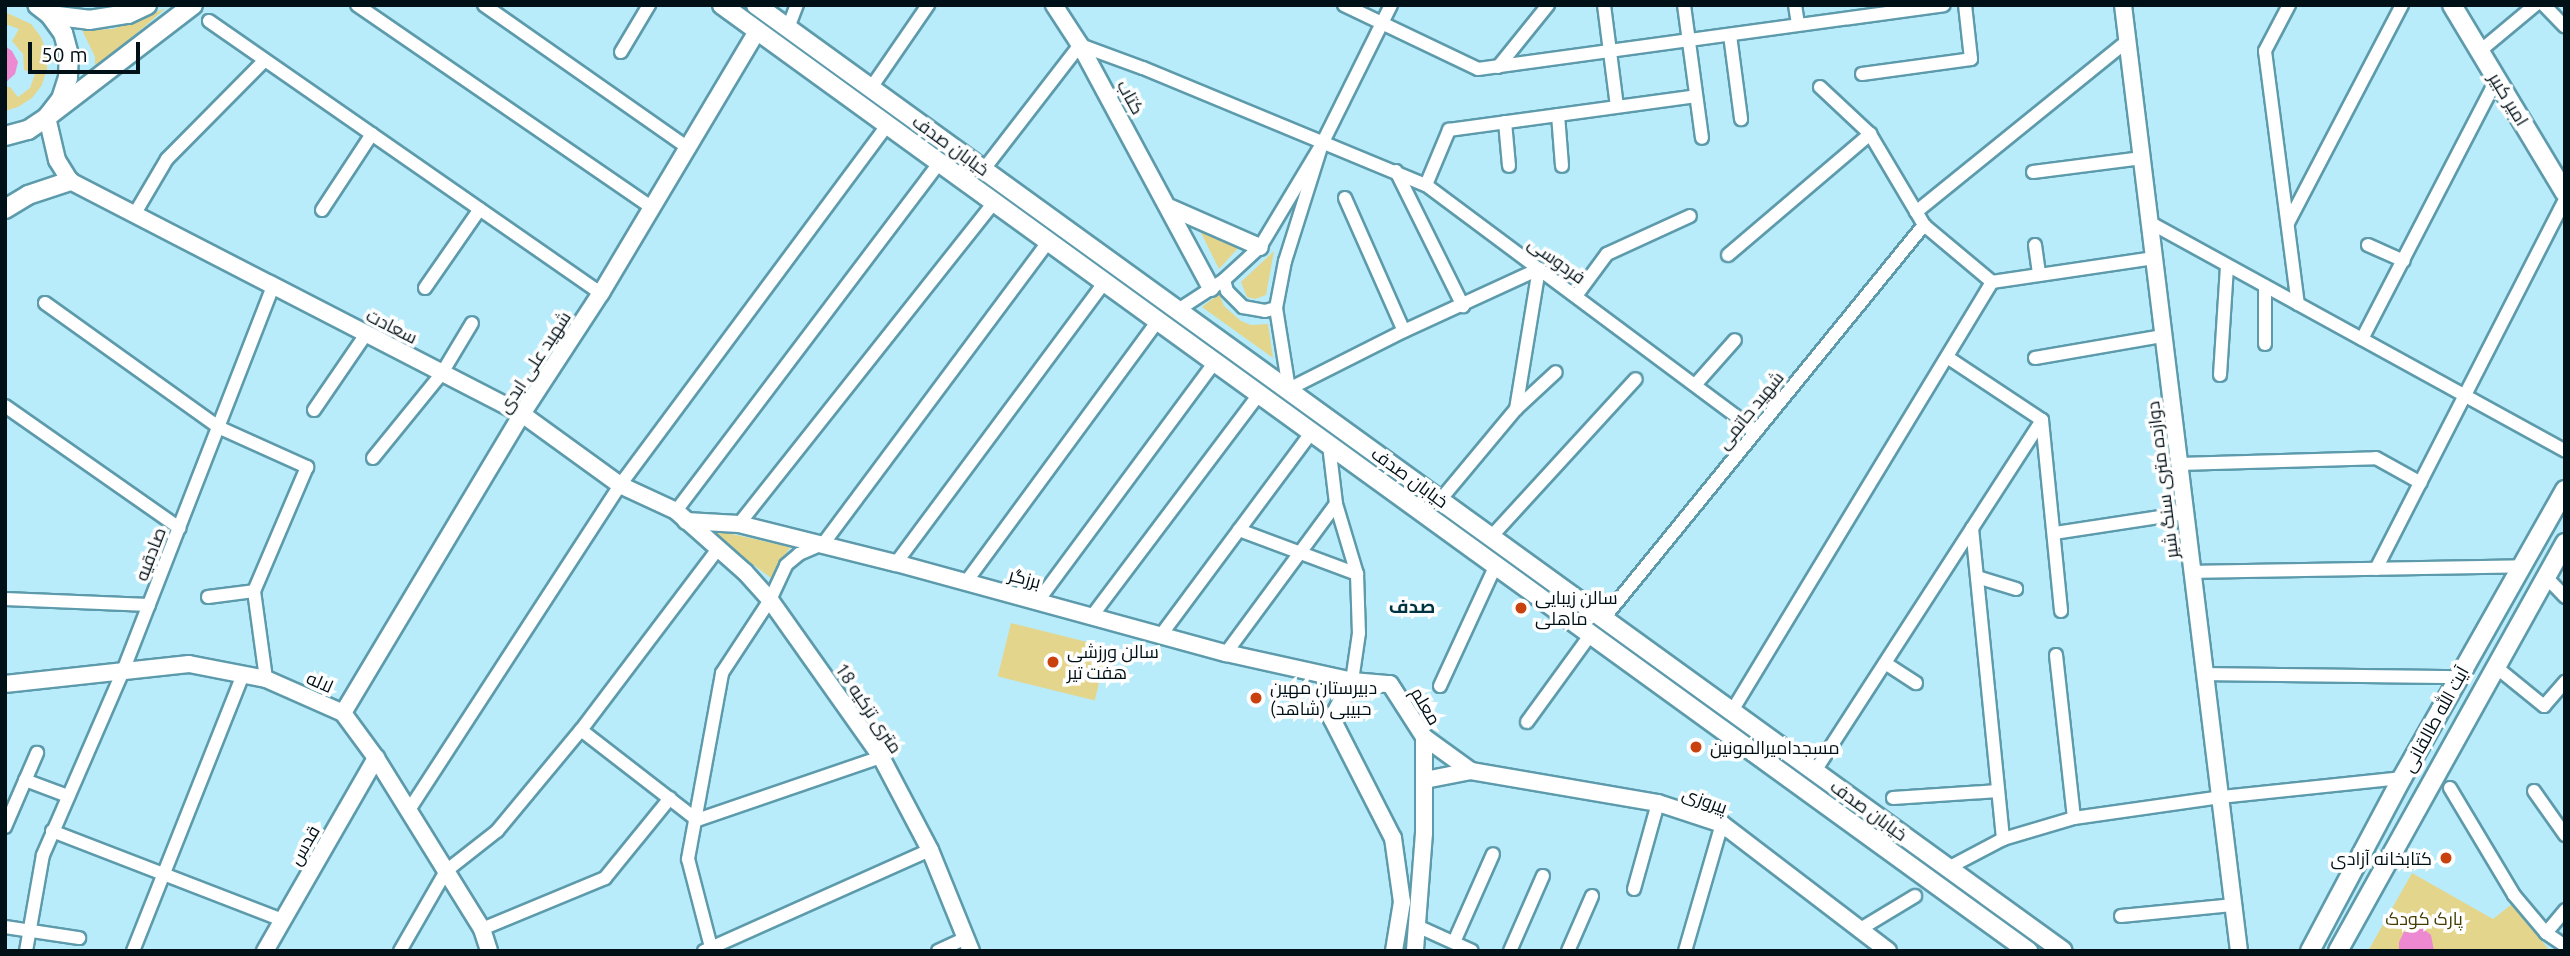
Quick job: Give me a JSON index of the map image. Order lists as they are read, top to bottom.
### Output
{
  "streets": {
    "main road": ["امیر کبیر", "خیابان صدف", "آیت الله طالقانی"],
    "street": [
      "کتاب",
      "فردوسی",
      "سعادت",
      "شهید علی ابدی",
      "شهید حاتمی",
      "دوازده متری سنگ شیر",
      "صادقیه",
      "برزگر",
      "لاله",
      "معلم",
      "18 متری تزکیه",
      "پیروزی",
      "قدس"
    ]
  },
  "crossings": [
    ["کتاب", "فردوسی"],
    ["خیابان صدف", "شهید علی ابدی"],
    ["خیابان صدف", "شهید حاتمی"],
    ["فردوسی", "شهید حاتمی"],
    ["سعادت", "شهید علی ابدی"],
    ["سعادت", "صادقیه"],
    ["سعادت", "برزگر"],
    ["سعادت", "18 متری تزکیه"],
    ["شهید علی ابدی", "لاله"],
    ["صادقیه", "لاله"],
    ["برزگر", "معلم"],
    ["برزگر", "18 متری تزکیه"],
    ["لاله", "قدس"]
  ],
  "districts": ["صدف"],
  "parks": ["پارک کودک"],
  "places": [
    "سالن زیبایی ماهلی",
    "سالن ورزشی هفت تیر",
    "دبیرستان مهین حبیبی (شاهد)",
    "مسجدامیرالمونین",
    "کتابخانه آزادی"
  ],
  "scale_bar": "50 m"
}
